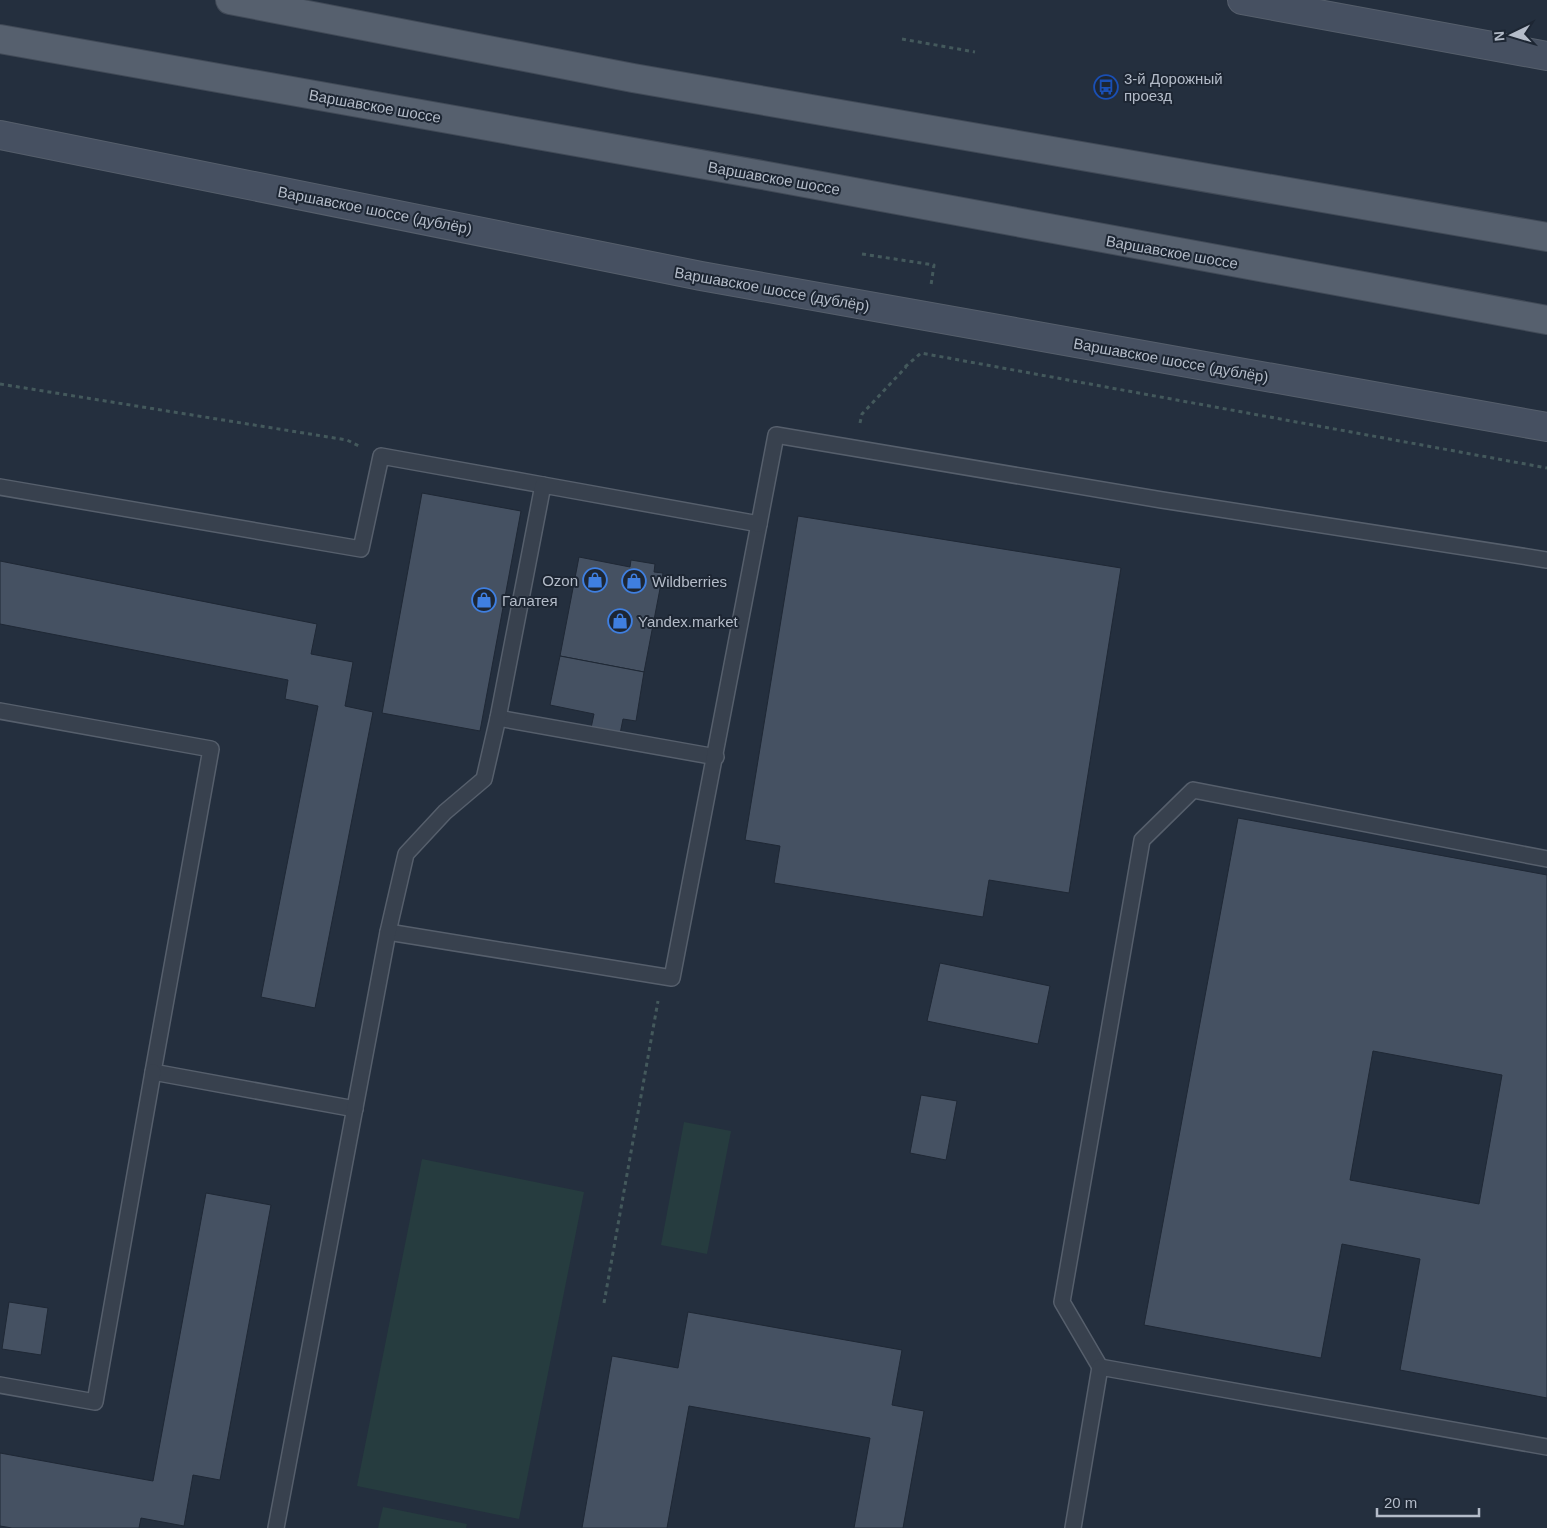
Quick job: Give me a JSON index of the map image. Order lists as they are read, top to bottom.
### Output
{
  "streets": {
    "main road": ["Варшавское шоссе", "Варшавское шоссе (дублёр)"]
  },
  "places": {
    "bus stop": ["3-й Дорожный проезд"],
    "shop": [
      "Ozon",
      "Wildberries",
      "Галатея",
      "Yandex.market"
    ]
  },
  "scale_bar": "20 m",
  "north": "left"
}
